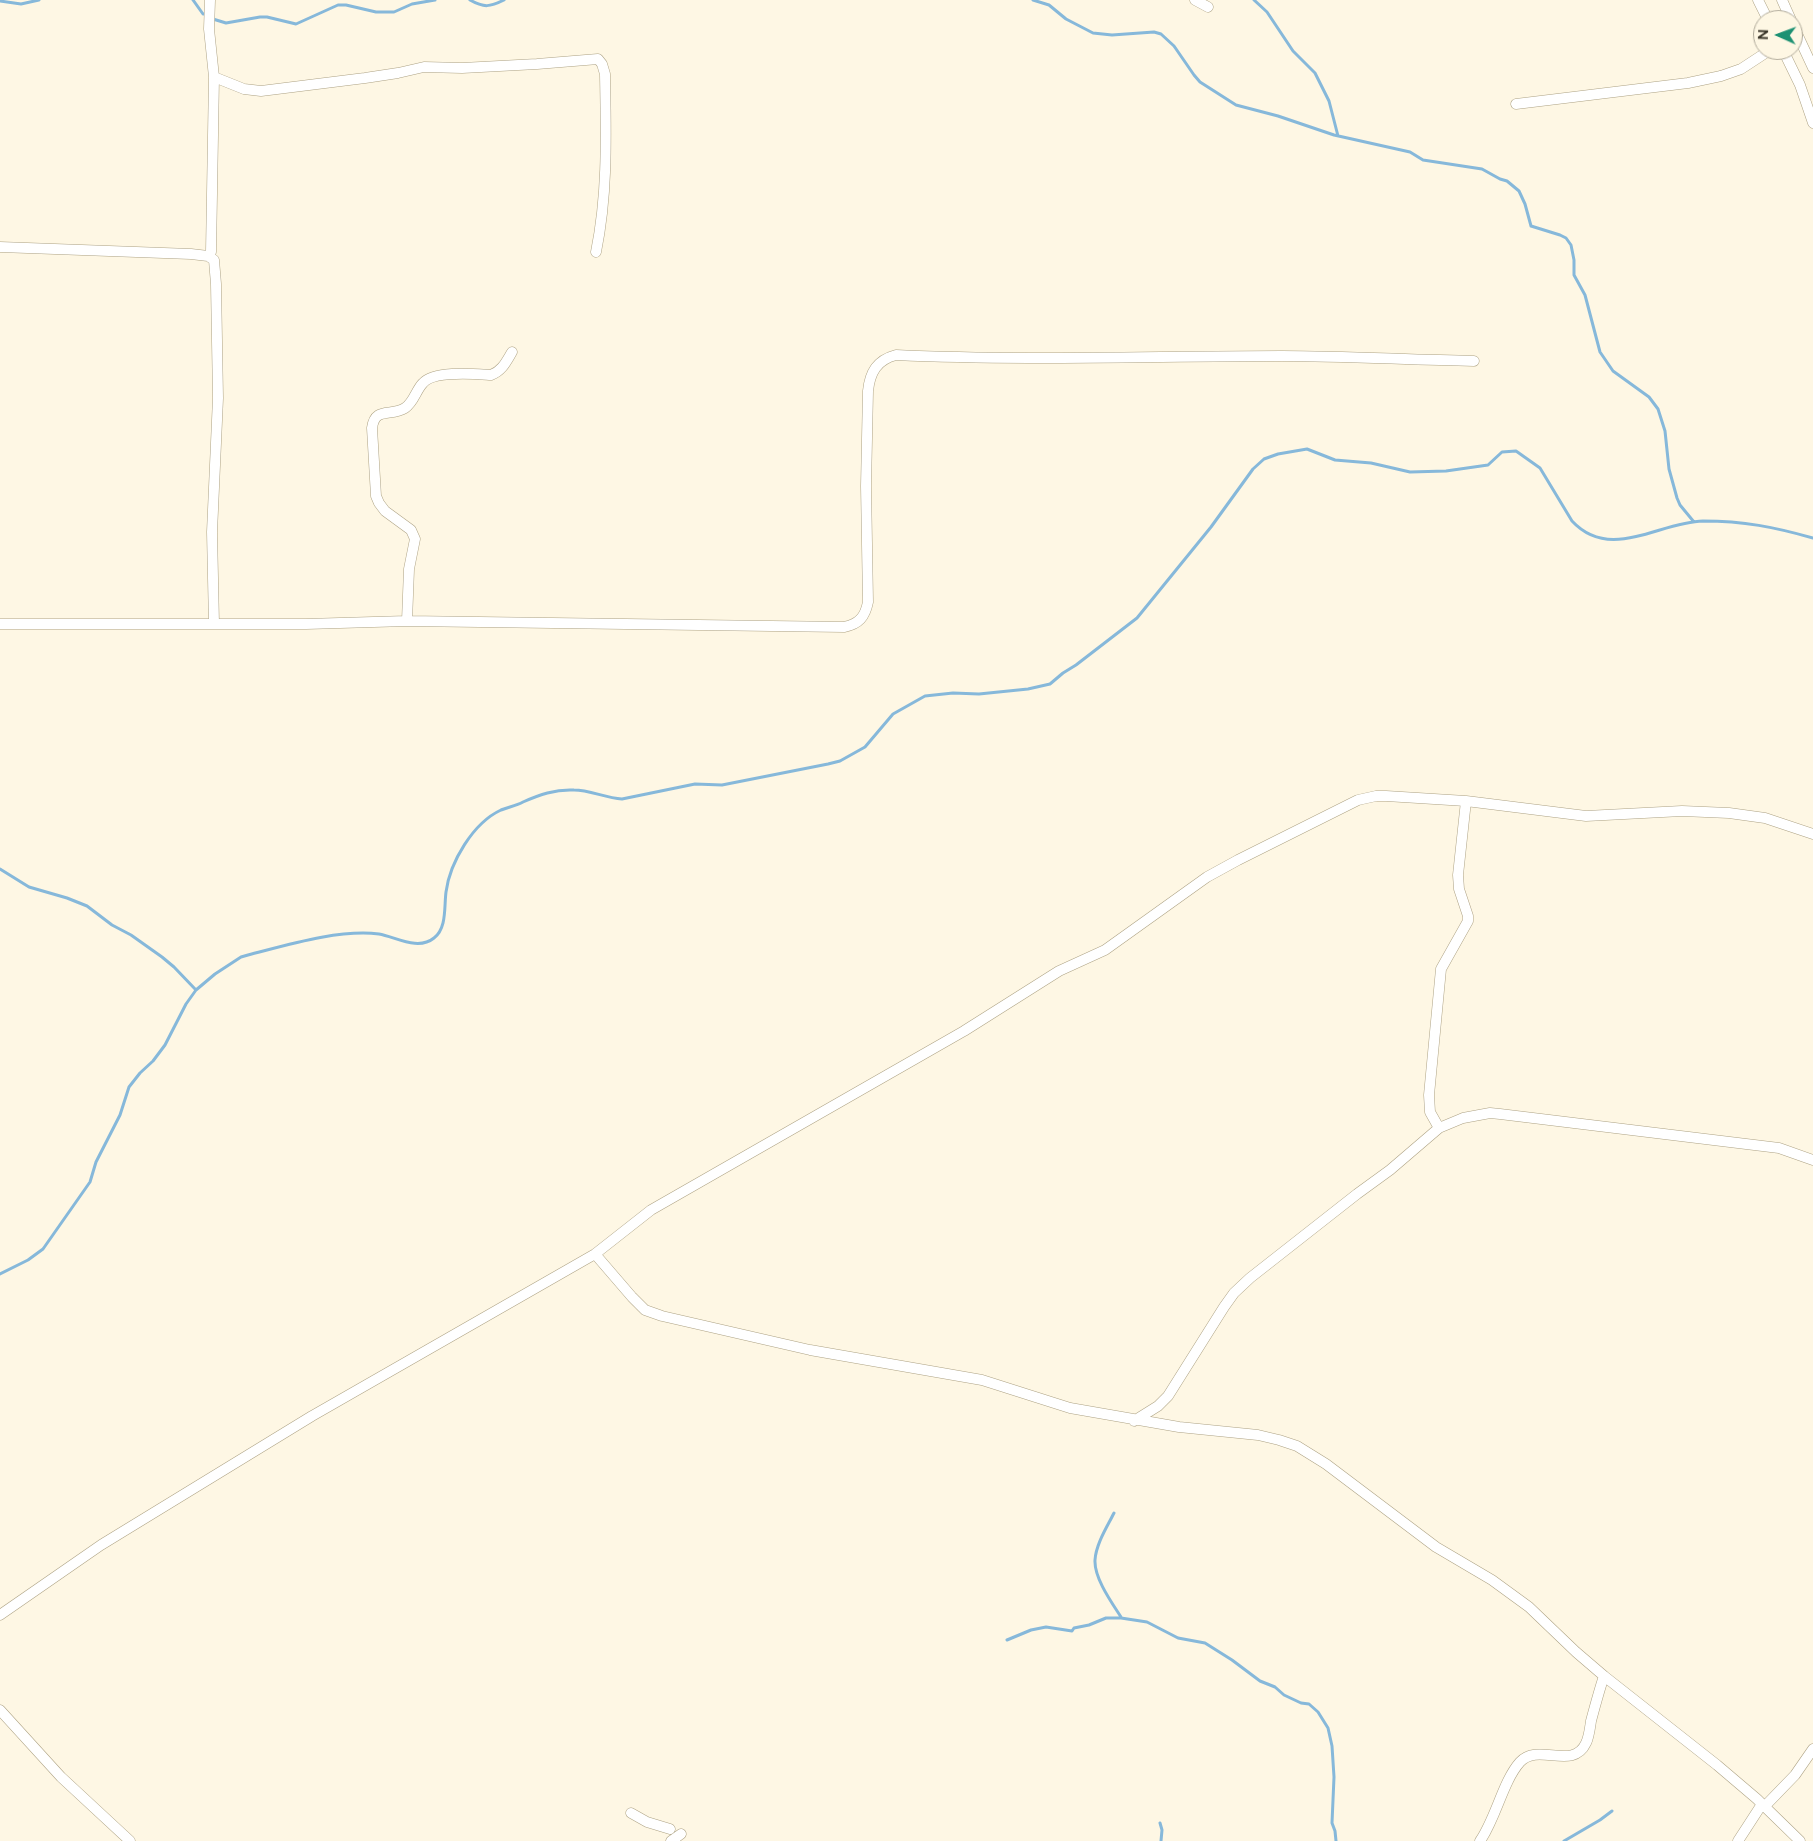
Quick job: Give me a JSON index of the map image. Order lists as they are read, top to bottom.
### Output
{
  "north": "left"
}
